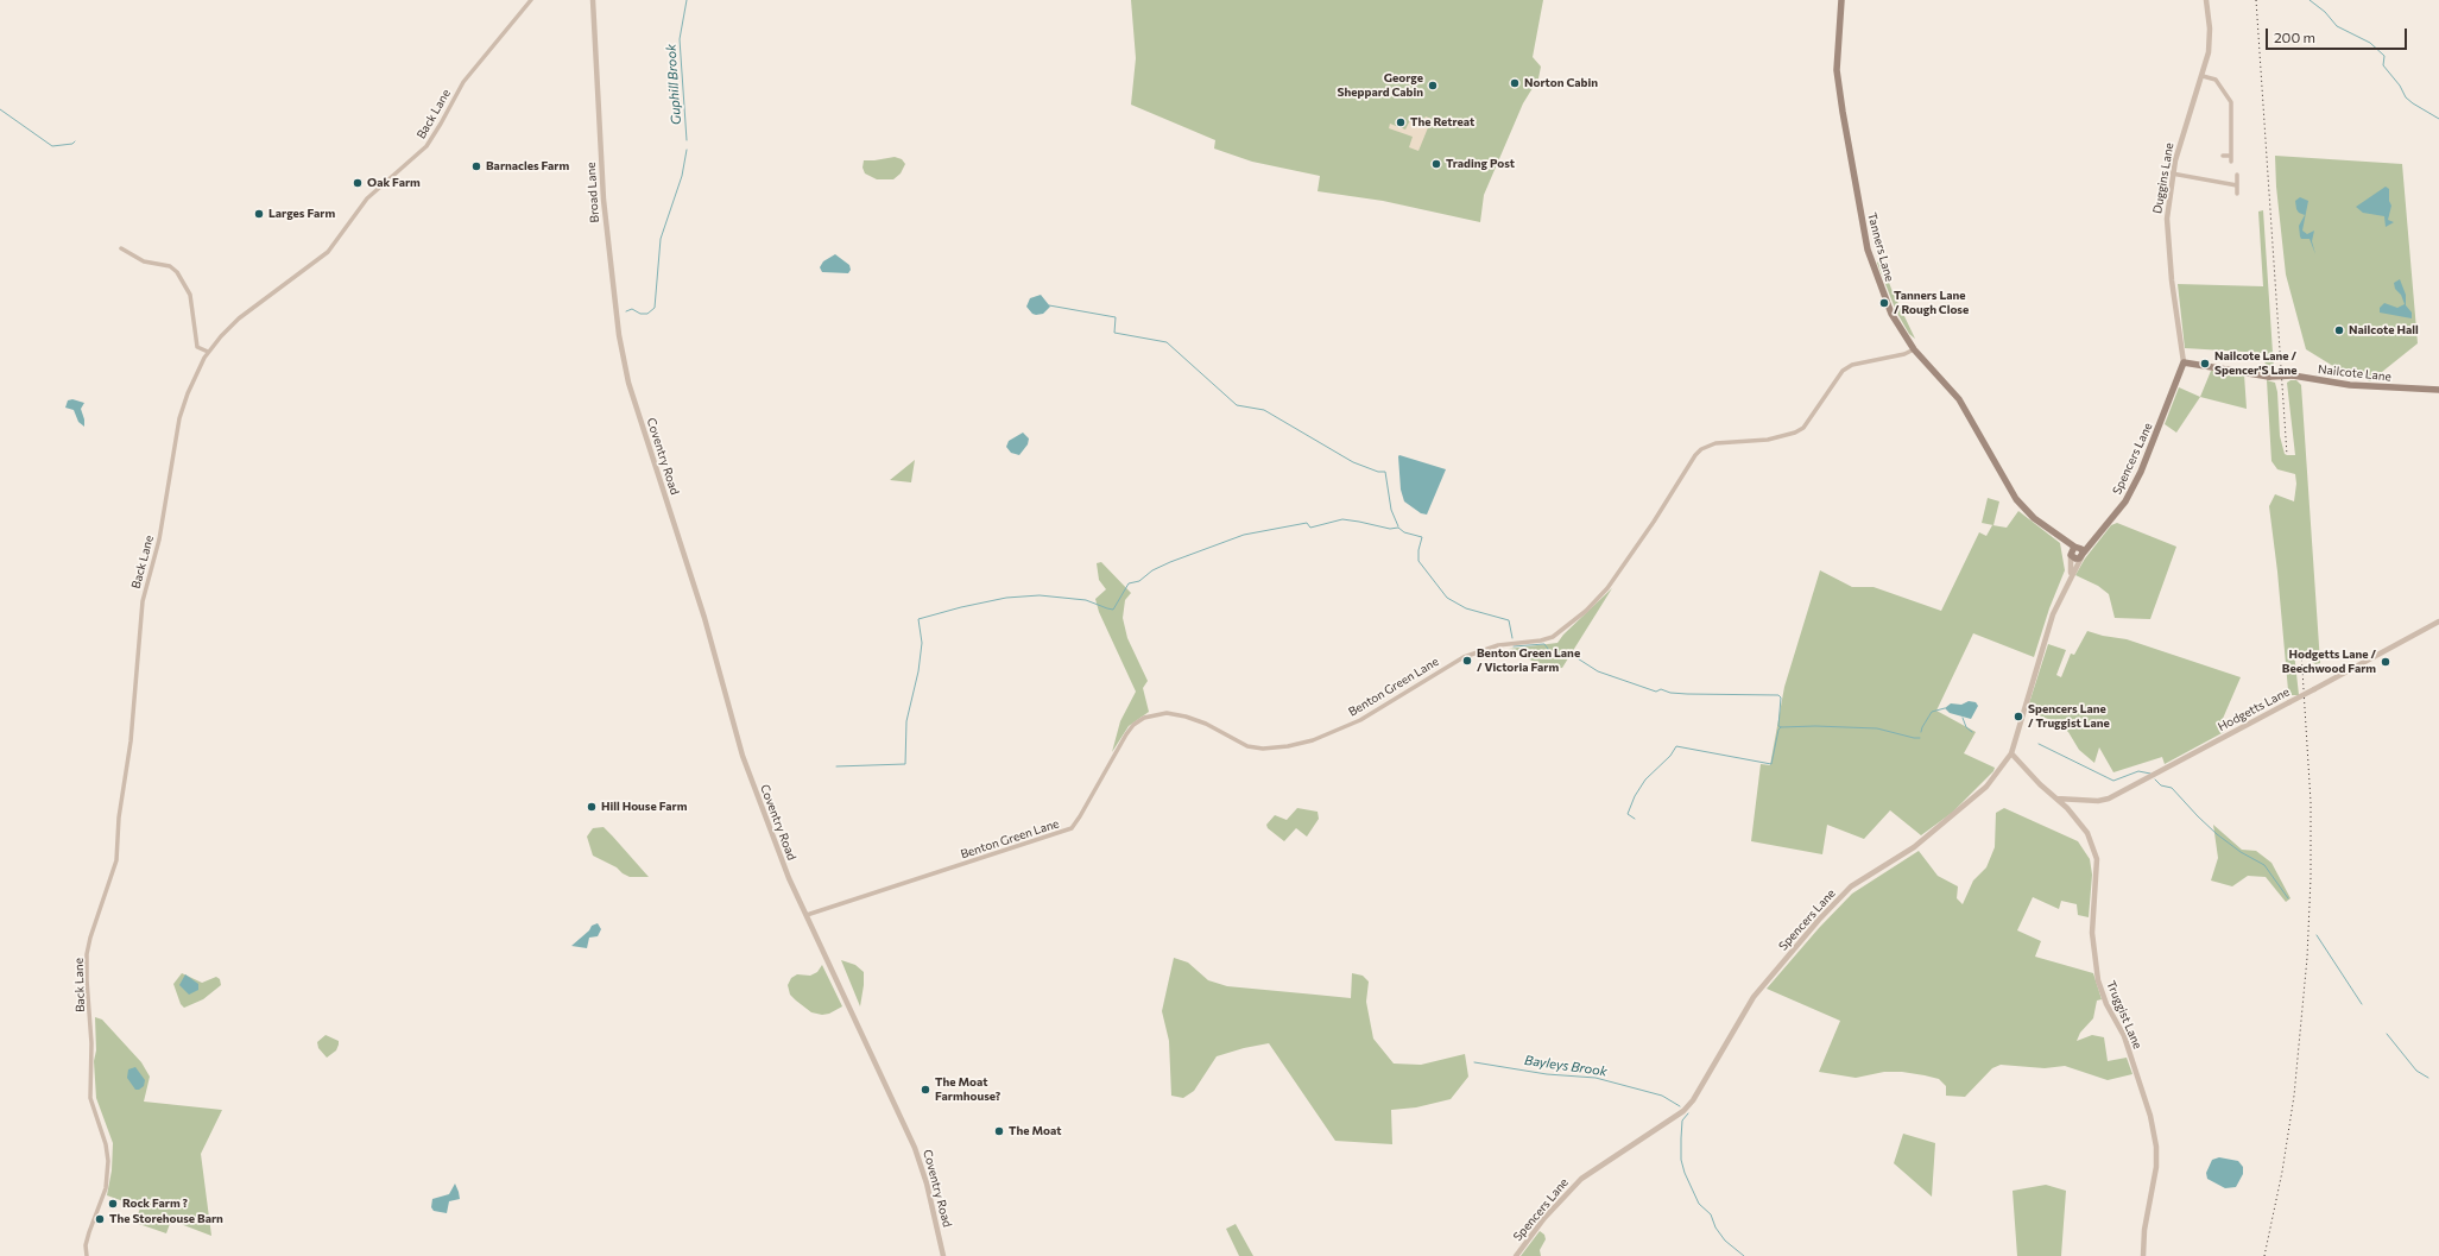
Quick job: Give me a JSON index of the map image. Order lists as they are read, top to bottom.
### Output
{
  "streets": {
    "main road": ["Tanners Lane", "Nailcote Lane", "Spencers Lane"],
    "street": [
      "Back Lane",
      "Duggins Lane",
      "Broad Lane",
      "Coventry Road",
      "Benton Green Lane",
      "Hodgetts Lane",
      "Truggist Lane"
    ]
  },
  "crossings": [
    ["Duggins Lane", "Nailcote Lane"],
    ["Duggins Lane", "Spencers Lane"],
    ["Broad Lane", "Coventry Road"],
    ["Tanners Lane", "Spencers Lane"],
    ["Tanners Lane", "Benton Green Lane"],
    ["Nailcote Lane", "Spencers Lane"],
    ["Coventry Road", "Benton Green Lane"],
    ["Spencers Lane", "Truggist Lane"],
    ["Hodgetts Lane", "Truggist Lane"]
  ],
  "water": ["Guphill Brook", "Bayleys Brook"],
  "places": [
    "Norton Cabin",
    "George Sheppard Cabin",
    "The Retreat",
    "Trading Post",
    "Barnacles Farm",
    "Oak Farm",
    "Larges Farm",
    "Tanners Lane / Rough Close",
    "Nailcote Hall",
    "Nailcote Lane / Spencer'S Lane",
    "Benton Green Lane / Victoria Farm",
    "Hodgetts Lane / Beechwood Farm",
    "Spencers Lane / Truggist Lane",
    "Hill House Farm",
    "The Moat Farmhouse?",
    "The Moat",
    "Rock Farm ?",
    "The Storehouse Barn"
  ],
  "scale_bar": "200 m"
}
